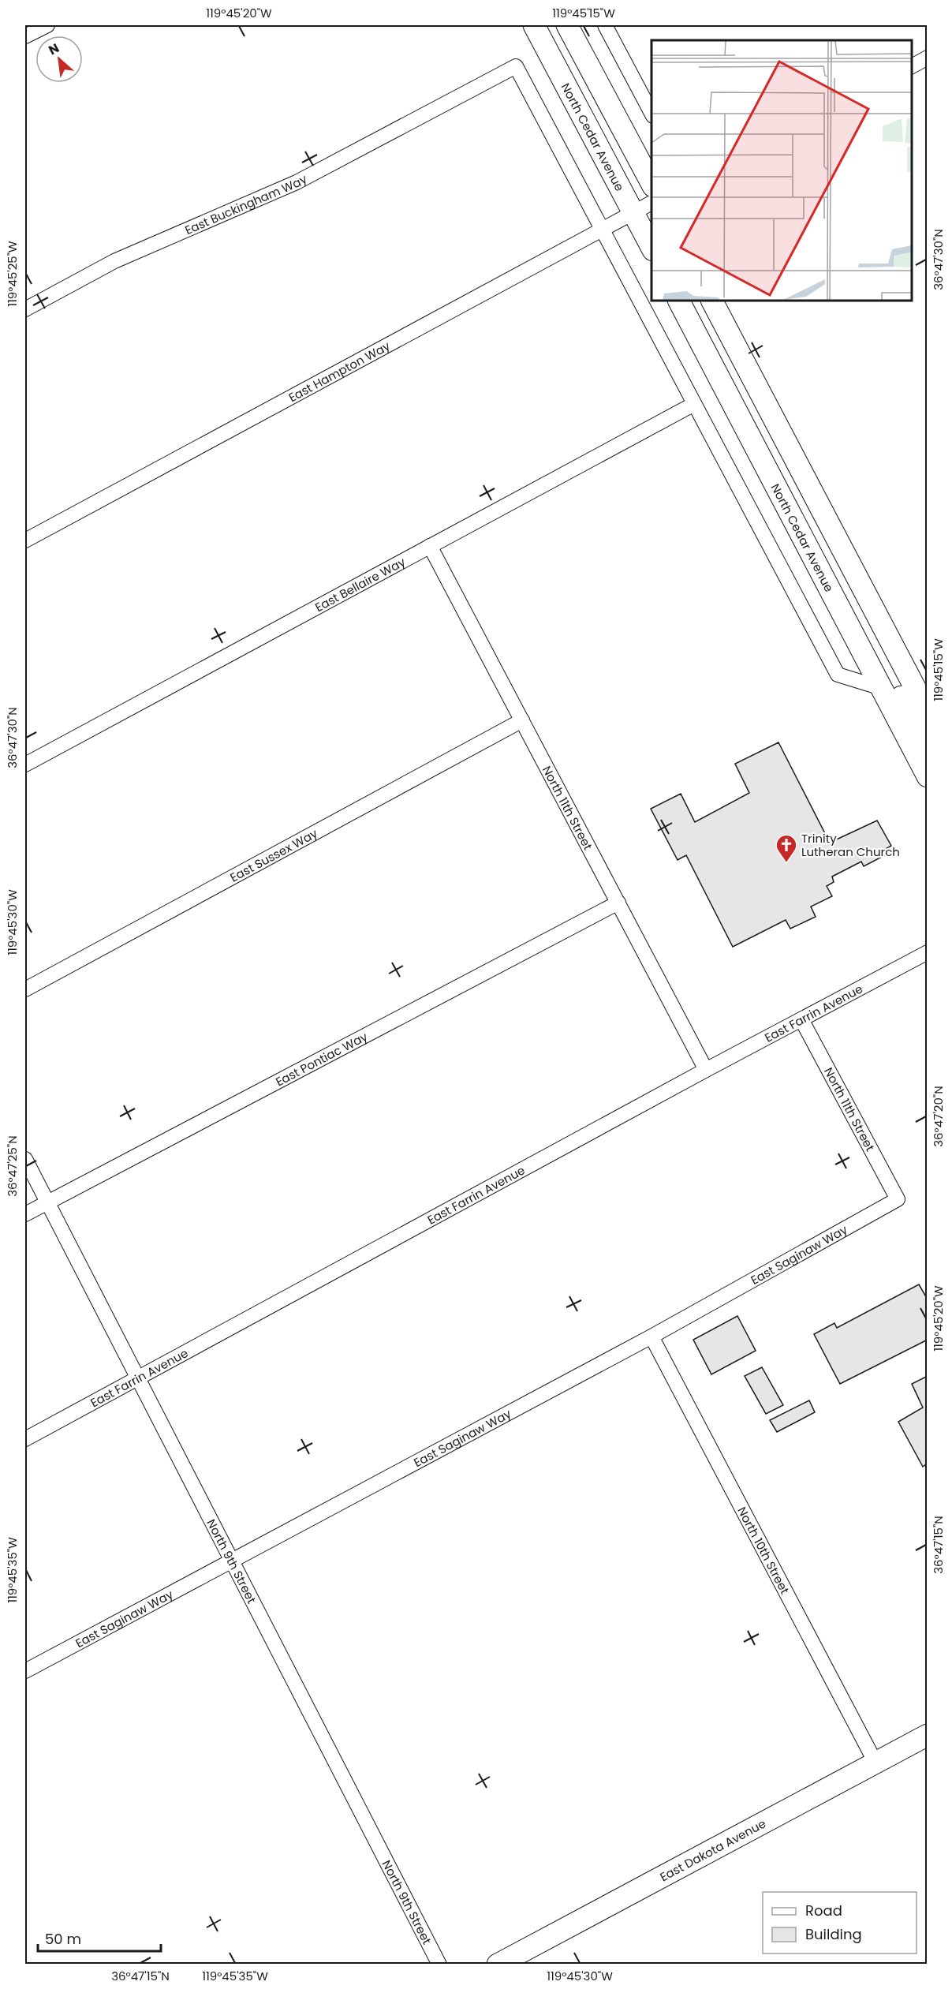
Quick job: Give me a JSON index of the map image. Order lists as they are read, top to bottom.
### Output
{
  "streets": {
    "main road": ["North Cedar Avenue", "East Dakota Avenue"],
    "street": [
      "East Buckingham Way",
      "East Hampton Way",
      "East Bellaire Way",
      "North 11th Street",
      "East Sussex Way",
      "East Farrin Avenue",
      "East Pontiac Way",
      "East Saginaw Way",
      "North 10th Street",
      "North 9th Street"
    ]
  },
  "crossings": [
    ["North Cedar Avenue", "East Hampton Way"],
    ["East Buckingham Way", "East Hampton Way"],
    ["East Bellaire Way", "North 11th Street"],
    ["North 11th Street", "East Sussex Way"],
    ["North 11th Street", "East Farrin Avenue"],
    ["North 11th Street", "East Pontiac Way"],
    ["North 11th Street", "East Saginaw Way"],
    ["East Farrin Avenue", "North 9th Street"],
    ["East Pontiac Way", "North 9th Street"],
    ["East Saginaw Way", "North 10th Street"],
    ["East Saginaw Way", "North 9th Street"],
    ["North 10th Street", "East Dakota Avenue"]
  ],
  "places": {
    "church": ["Trinity Lutheran Church"]
  },
  "legend": ["Road", "Building"],
  "scale_bar": "50 m",
  "north": "top left",
  "coordinates": [
    "119°45'20\"W",
    "119°45'15\"W",
    "36°47'30\"N",
    "119°45'25\"W",
    "119°45'30\"W",
    "36°47'20\"N",
    "36°47'25\"N",
    "36°47'15\"N",
    "119°45'35\"W"
  ]
}
